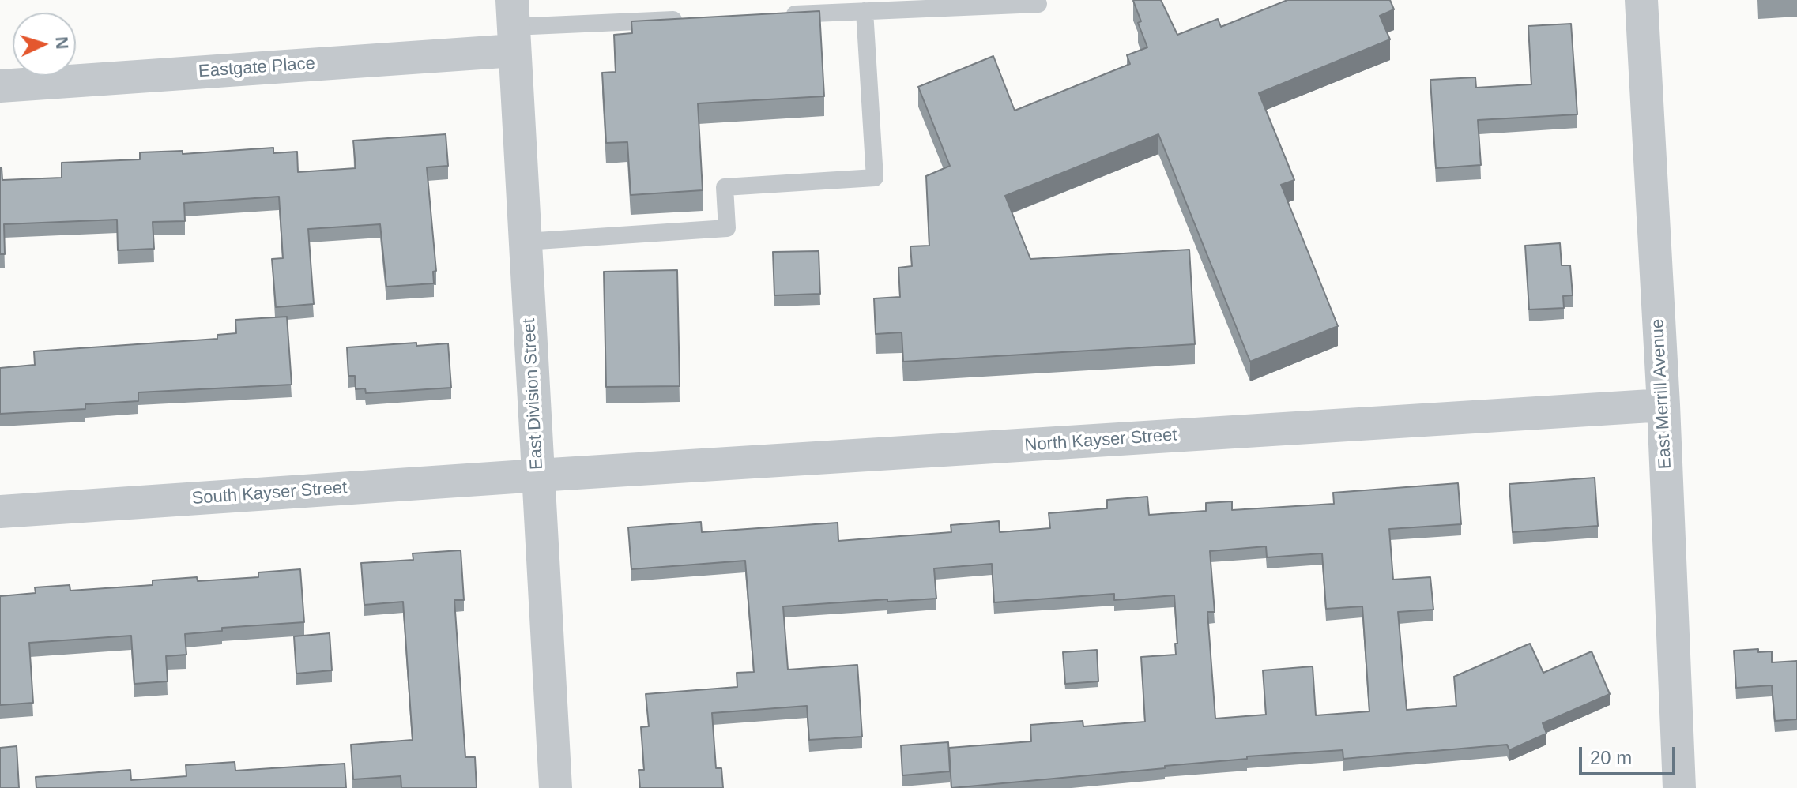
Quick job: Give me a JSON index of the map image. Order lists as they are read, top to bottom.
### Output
{
  "streets": {
    "street": [
      "Eastgate Place",
      "East Division Street",
      "East Merrill Avenue",
      "North Kayser Street",
      "South Kayser Street"
    ]
  },
  "crossings": [
    ["Eastgate Place", "East Division Street"],
    ["East Division Street", "North Kayser Street"],
    ["East Division Street", "South Kayser Street"],
    ["East Merrill Avenue", "North Kayser Street"],
    ["North Kayser Street", "South Kayser Street"]
  ],
  "scale_bar": "20 m",
  "north": "right"
}
